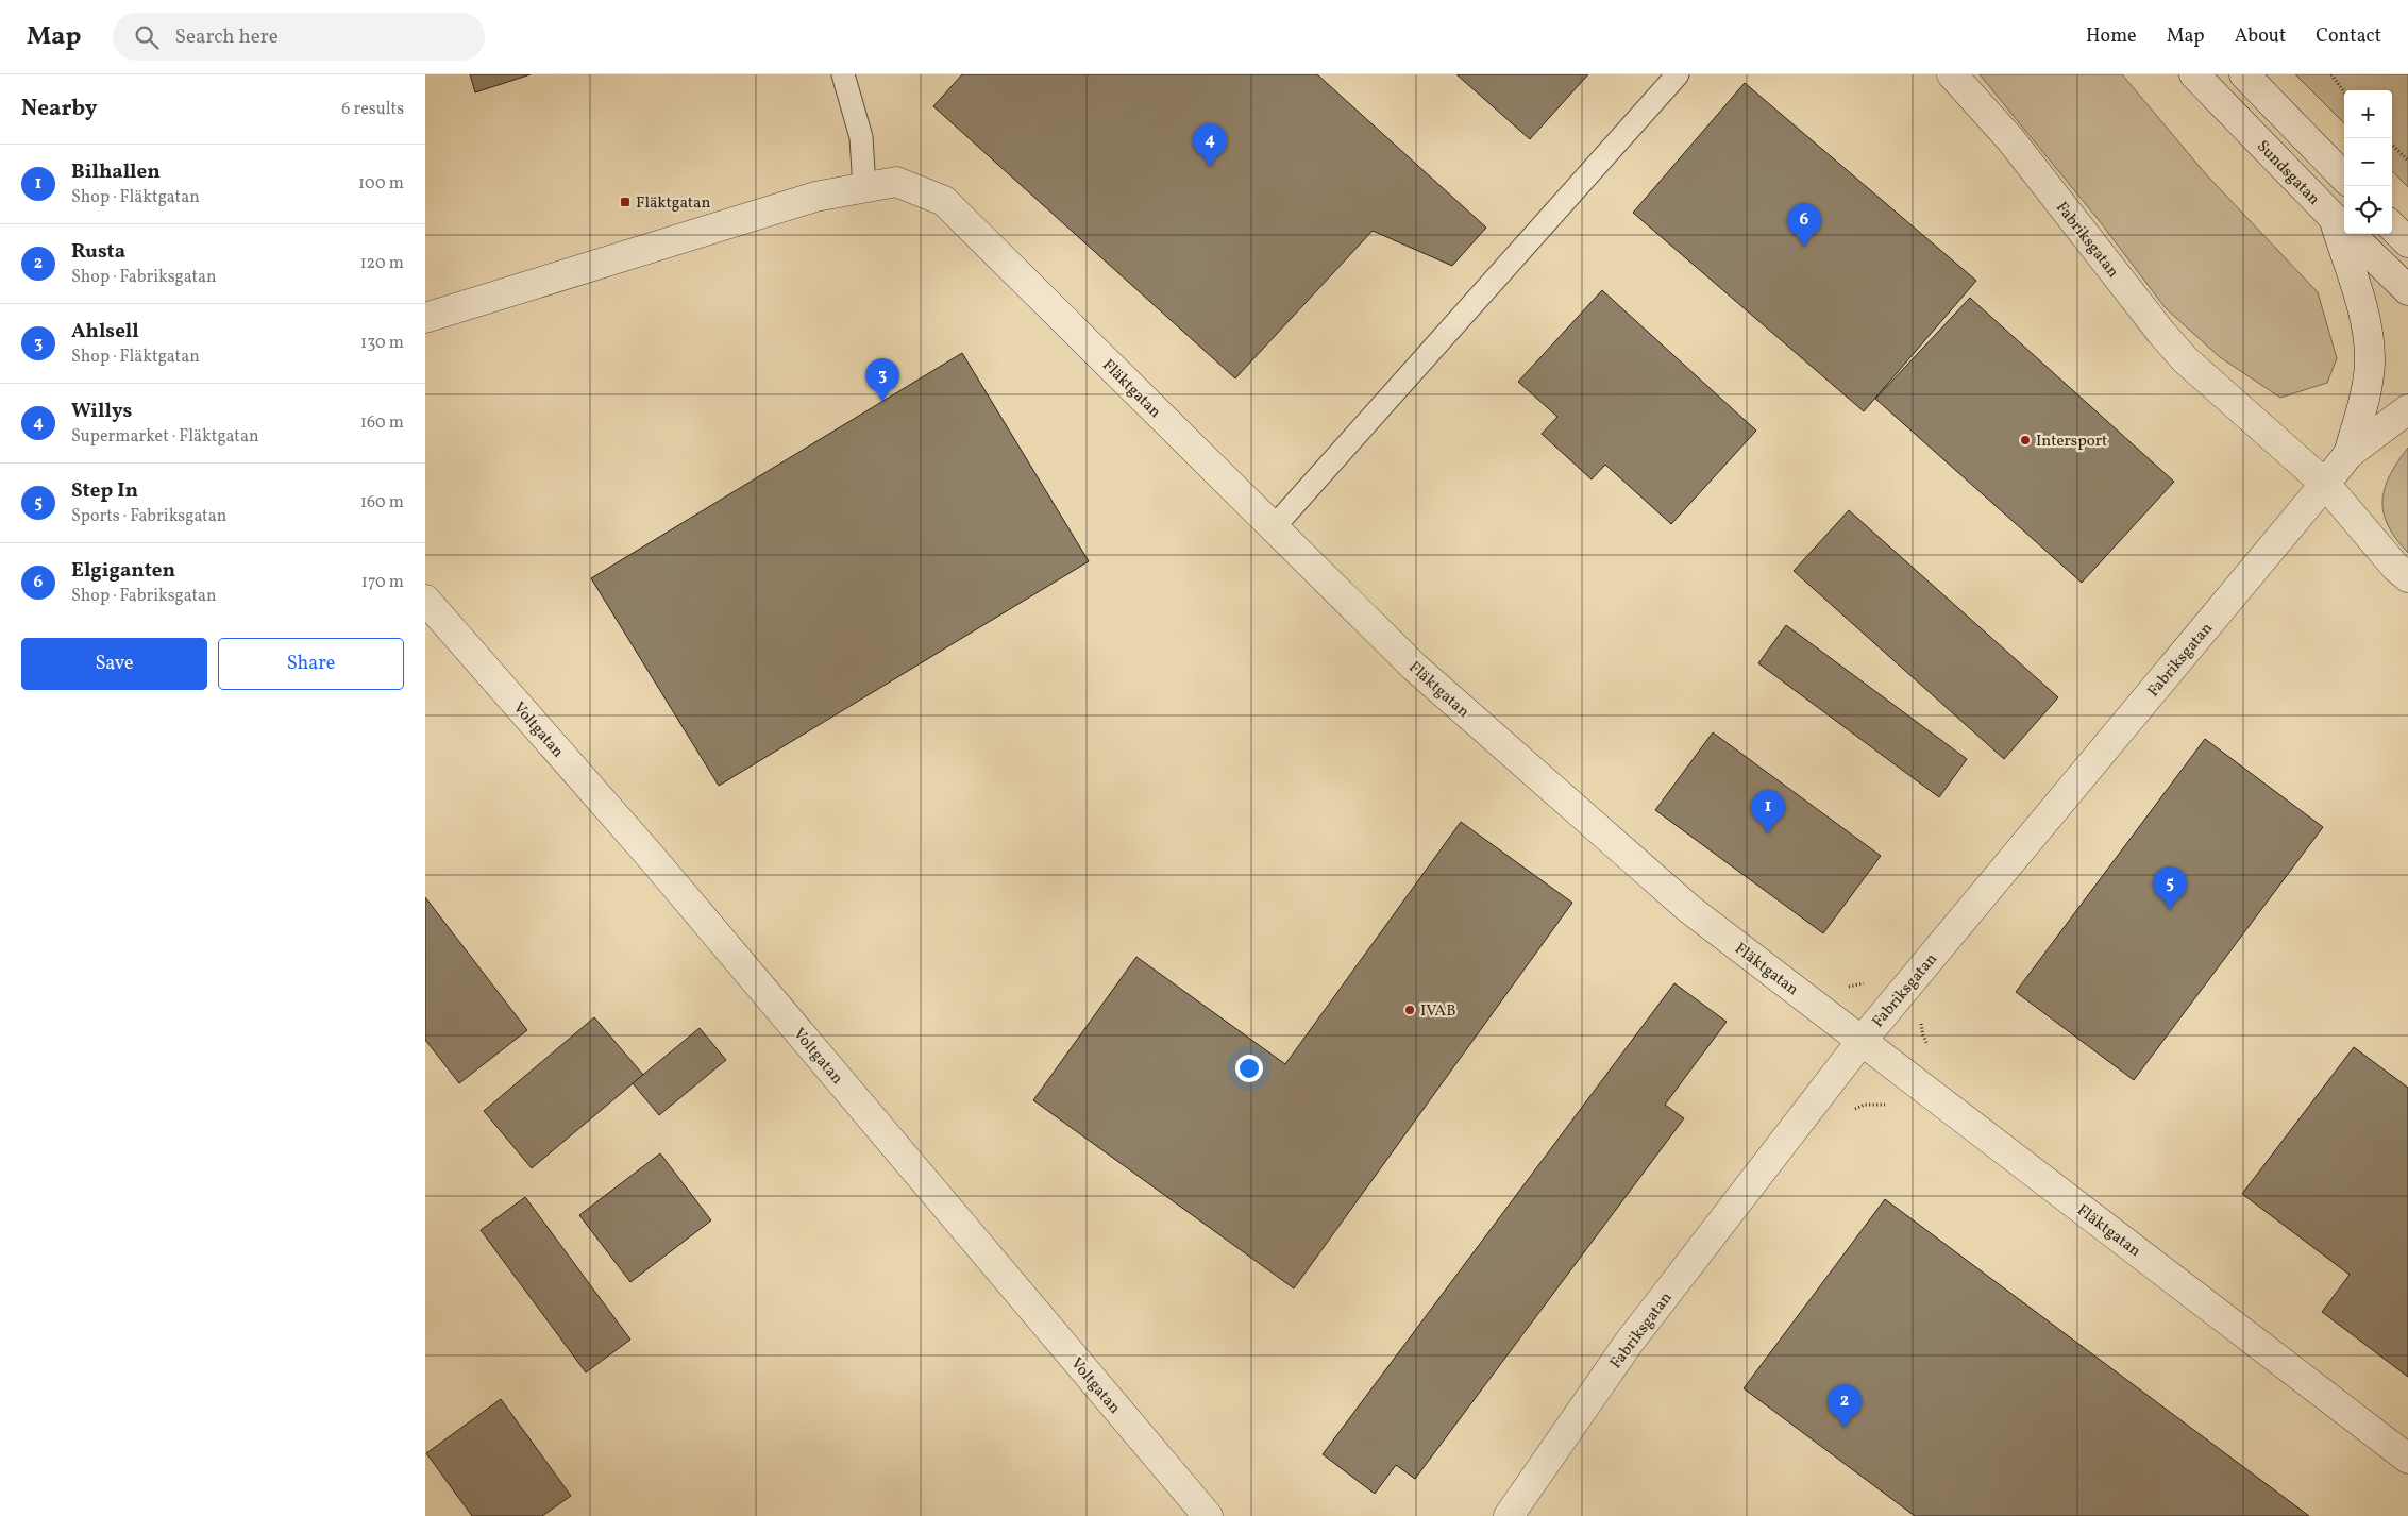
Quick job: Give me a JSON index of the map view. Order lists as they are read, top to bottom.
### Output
{
  "streets": {
    "street": [
      "Sundsgatan",
      "Fabriksgatan",
      "Fläktgatan",
      "Voltgatan"
    ]
  },
  "crossings": [
    ["Fabriksgatan", "Fläktgatan"]
  ],
  "places": {
    "transit": ["Fläktgatan"],
    "other": ["Intersport", "IVAB"]
  },
  "page": {
    "header": "Map",
    "search": "Search here",
    "nav": [
      "Home",
      "Map",
      "About",
      "Contact"
    ],
    "heading": ["Nearby", "6 results"],
    "map_buttons": ["+", "−"],
    "pins": [
      "4",
      "6",
      "3",
      "1",
      "5",
      "2"
    ],
    "list": [
      {
        "mark": "1",
        "name": "Bilhallen",
        "note": "Shop · Fläktgatan",
        "value": "100 m"
      },
      {
        "mark": "2",
        "name": "Rusta",
        "note": "Shop · Fabriksgatan",
        "value": "120 m"
      },
      {
        "mark": "3",
        "name": "Ahlsell",
        "note": "Shop · Fläktgatan",
        "value": "130 m"
      },
      {
        "mark": "4",
        "name": "Willys",
        "note": "Supermarket · Fläktgatan",
        "value": "160 m"
      },
      {
        "mark": "5",
        "name": "Step In",
        "note": "Sports · Fabriksgatan",
        "value": "160 m"
      },
      {
        "mark": "6",
        "name": "Elgiganten",
        "note": "Shop · Fabriksgatan",
        "value": "170 m"
      }
    ],
    "buttons": ["Save", "Share"]
  }
}
